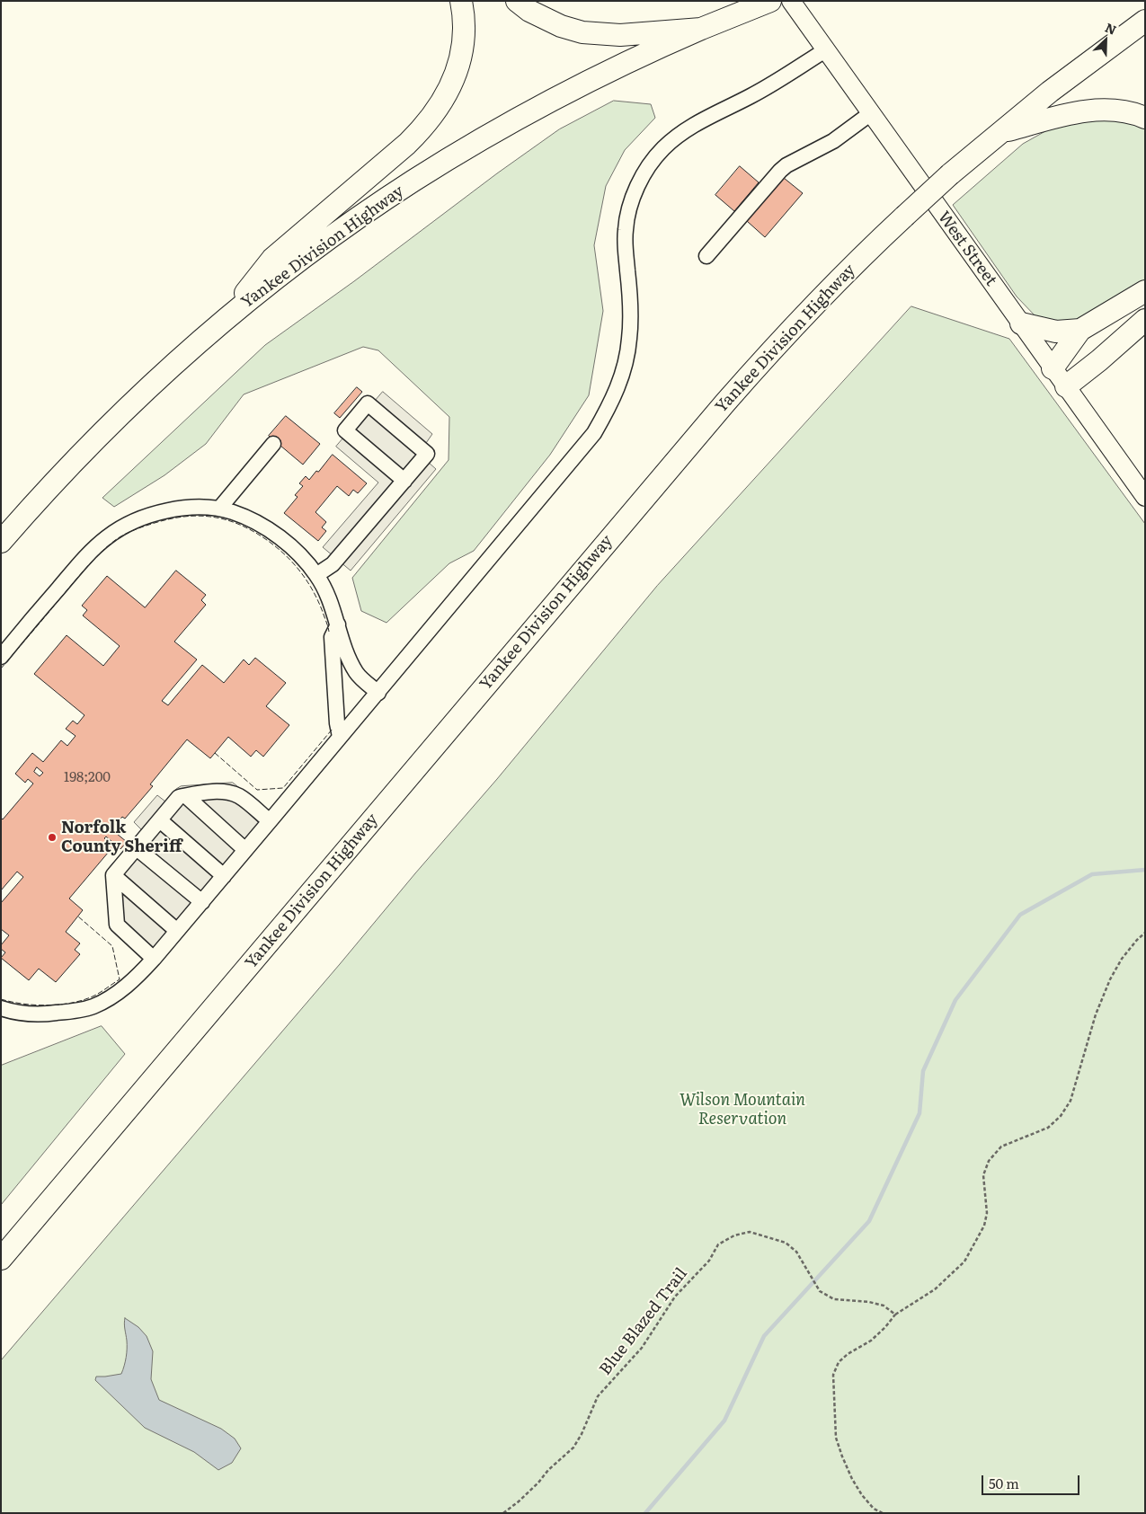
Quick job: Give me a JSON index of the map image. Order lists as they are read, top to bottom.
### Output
{
  "streets": {
    "highway": ["Yankee Division Highway"],
    "main road": ["West Street"],
    "path": ["Blue Blazed Trail"]
  },
  "parks": ["Wilson Mountain Reservation"],
  "places": ["Norfolk County Sheriff"],
  "house_numbers": ["198;200"],
  "scale_bar": "50 m",
  "north": "top right"
}
